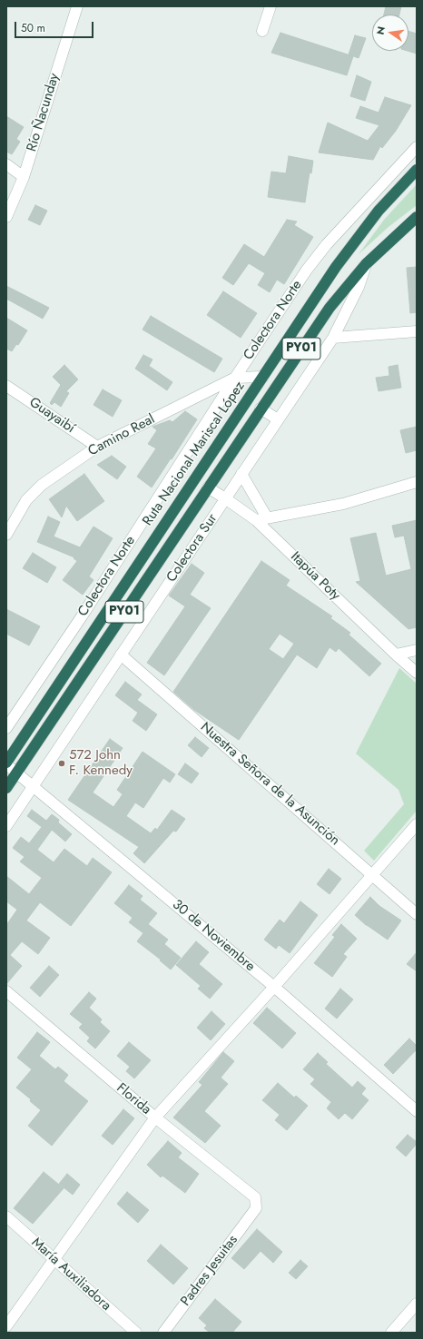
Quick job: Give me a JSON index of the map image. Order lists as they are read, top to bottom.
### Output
{
  "streets": {
    "highway": ["PY01", "Ruta Nacional Mariscal López"],
    "street": [
      "Río Ñacunday",
      "Colectora Norte",
      "Guayaibí",
      "Camino Real",
      "Colectora Sur",
      "Itapúa Poty",
      "Nuestra Señora de la Asunción",
      "30 de Noviembre",
      "Florida",
      "Padres Jesuitas",
      "María Auxiliadora"
    ]
  },
  "crossings": [
    ["Colectora Norte", "Camino Real"],
    ["PY01", "Colectora Sur"],
    ["PY01", "Itapúa Poty"],
    ["PY01", "30 de Noviembre"],
    ["Guayaibí", "Camino Real"],
    ["Camino Real", "Ruta Nacional Mariscal López"],
    ["Ruta Nacional Mariscal López", "30 de Noviembre"],
    ["Colectora Sur", "Itapúa Poty"],
    ["Colectora Sur", "Nuestra Señora de la Asunción"],
    ["Colectora Sur", "30 de Noviembre"],
    ["Florida", "Padres Jesuitas"]
  ],
  "places": ["572 John F. Kennedy"],
  "scale_bar": "50 m",
  "north": "left"
}
